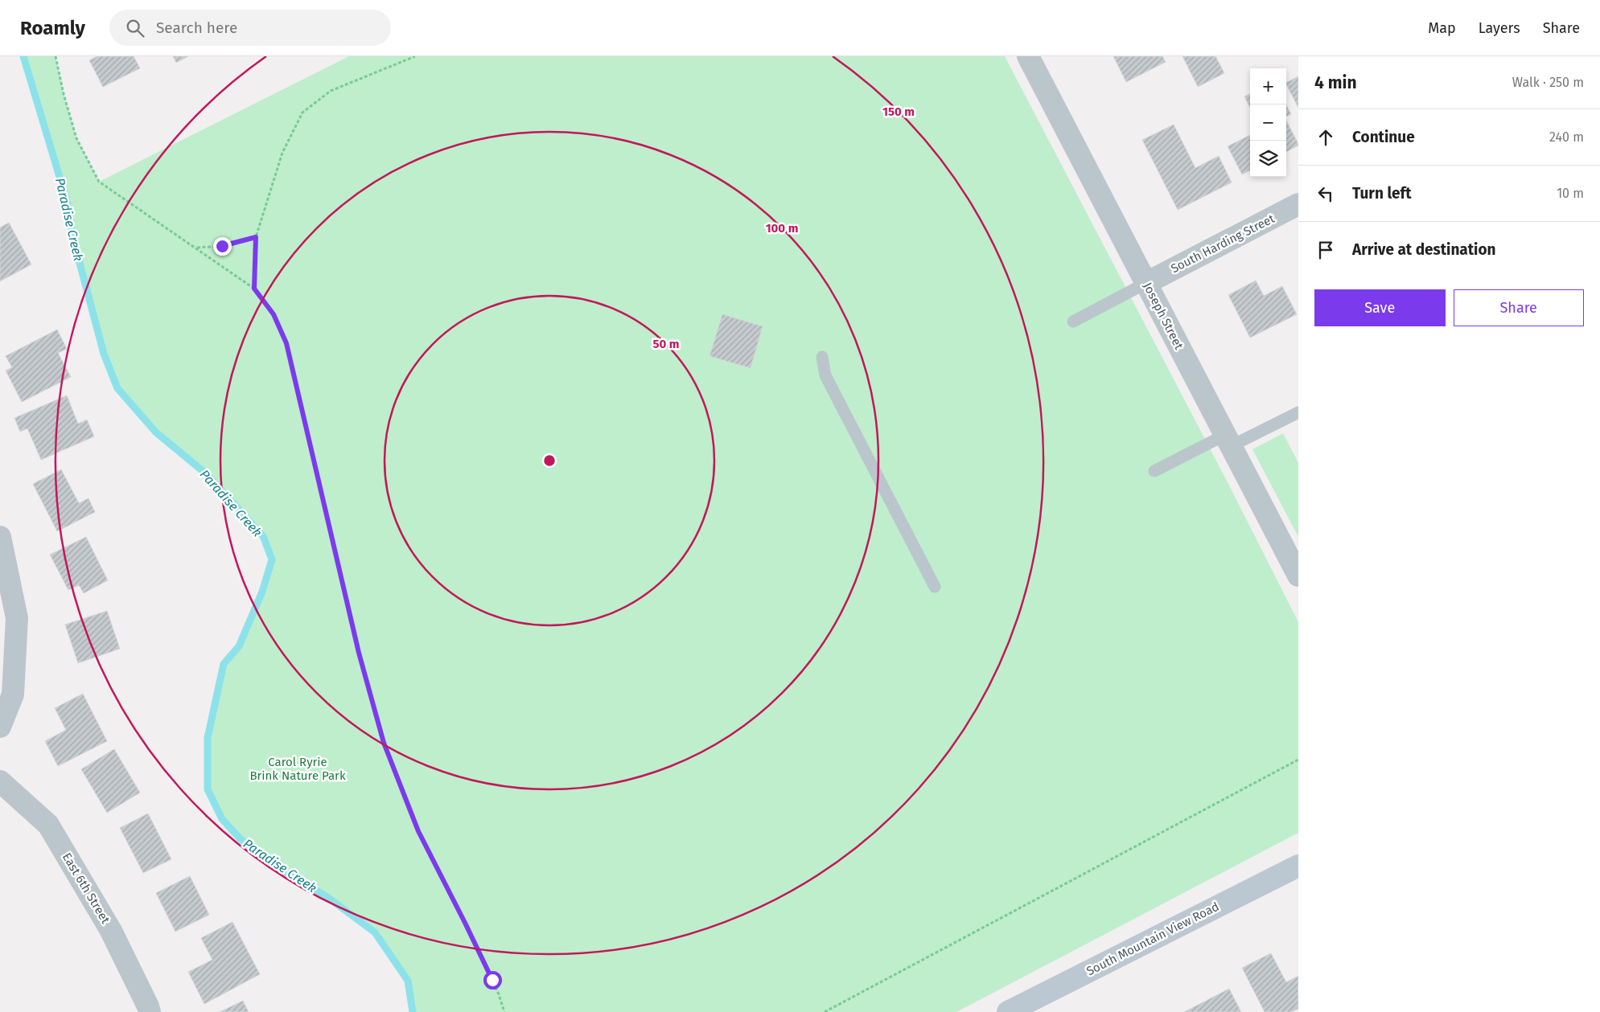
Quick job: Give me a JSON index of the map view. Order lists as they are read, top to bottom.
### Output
{
  "streets": {
    "street": [
      "South Harding Street",
      "Joseph Street",
      "East 6th Street",
      "South Mountain View Road"
    ]
  },
  "crossings": [
    ["South Harding Street", "Joseph Street"]
  ],
  "water": ["Paradise Creek"],
  "parks": ["Carol Ryrie Brink Nature Park"],
  "page": {
    "header": "Roamly",
    "search": "Search here",
    "nav": ["Map", "Layers", "Share"],
    "heading": ["4 min", "Walk · 250 m"],
    "map_buttons": ["+", "−"],
    "list": [
      ["Continue", "240 m"],
      ["Turn left", "10 m"],
      "Arrive at destination"
    ],
    "buttons": ["Save", "Share"]
  },
  "rings": ["150 m", "100 m", "50 m"]
}
